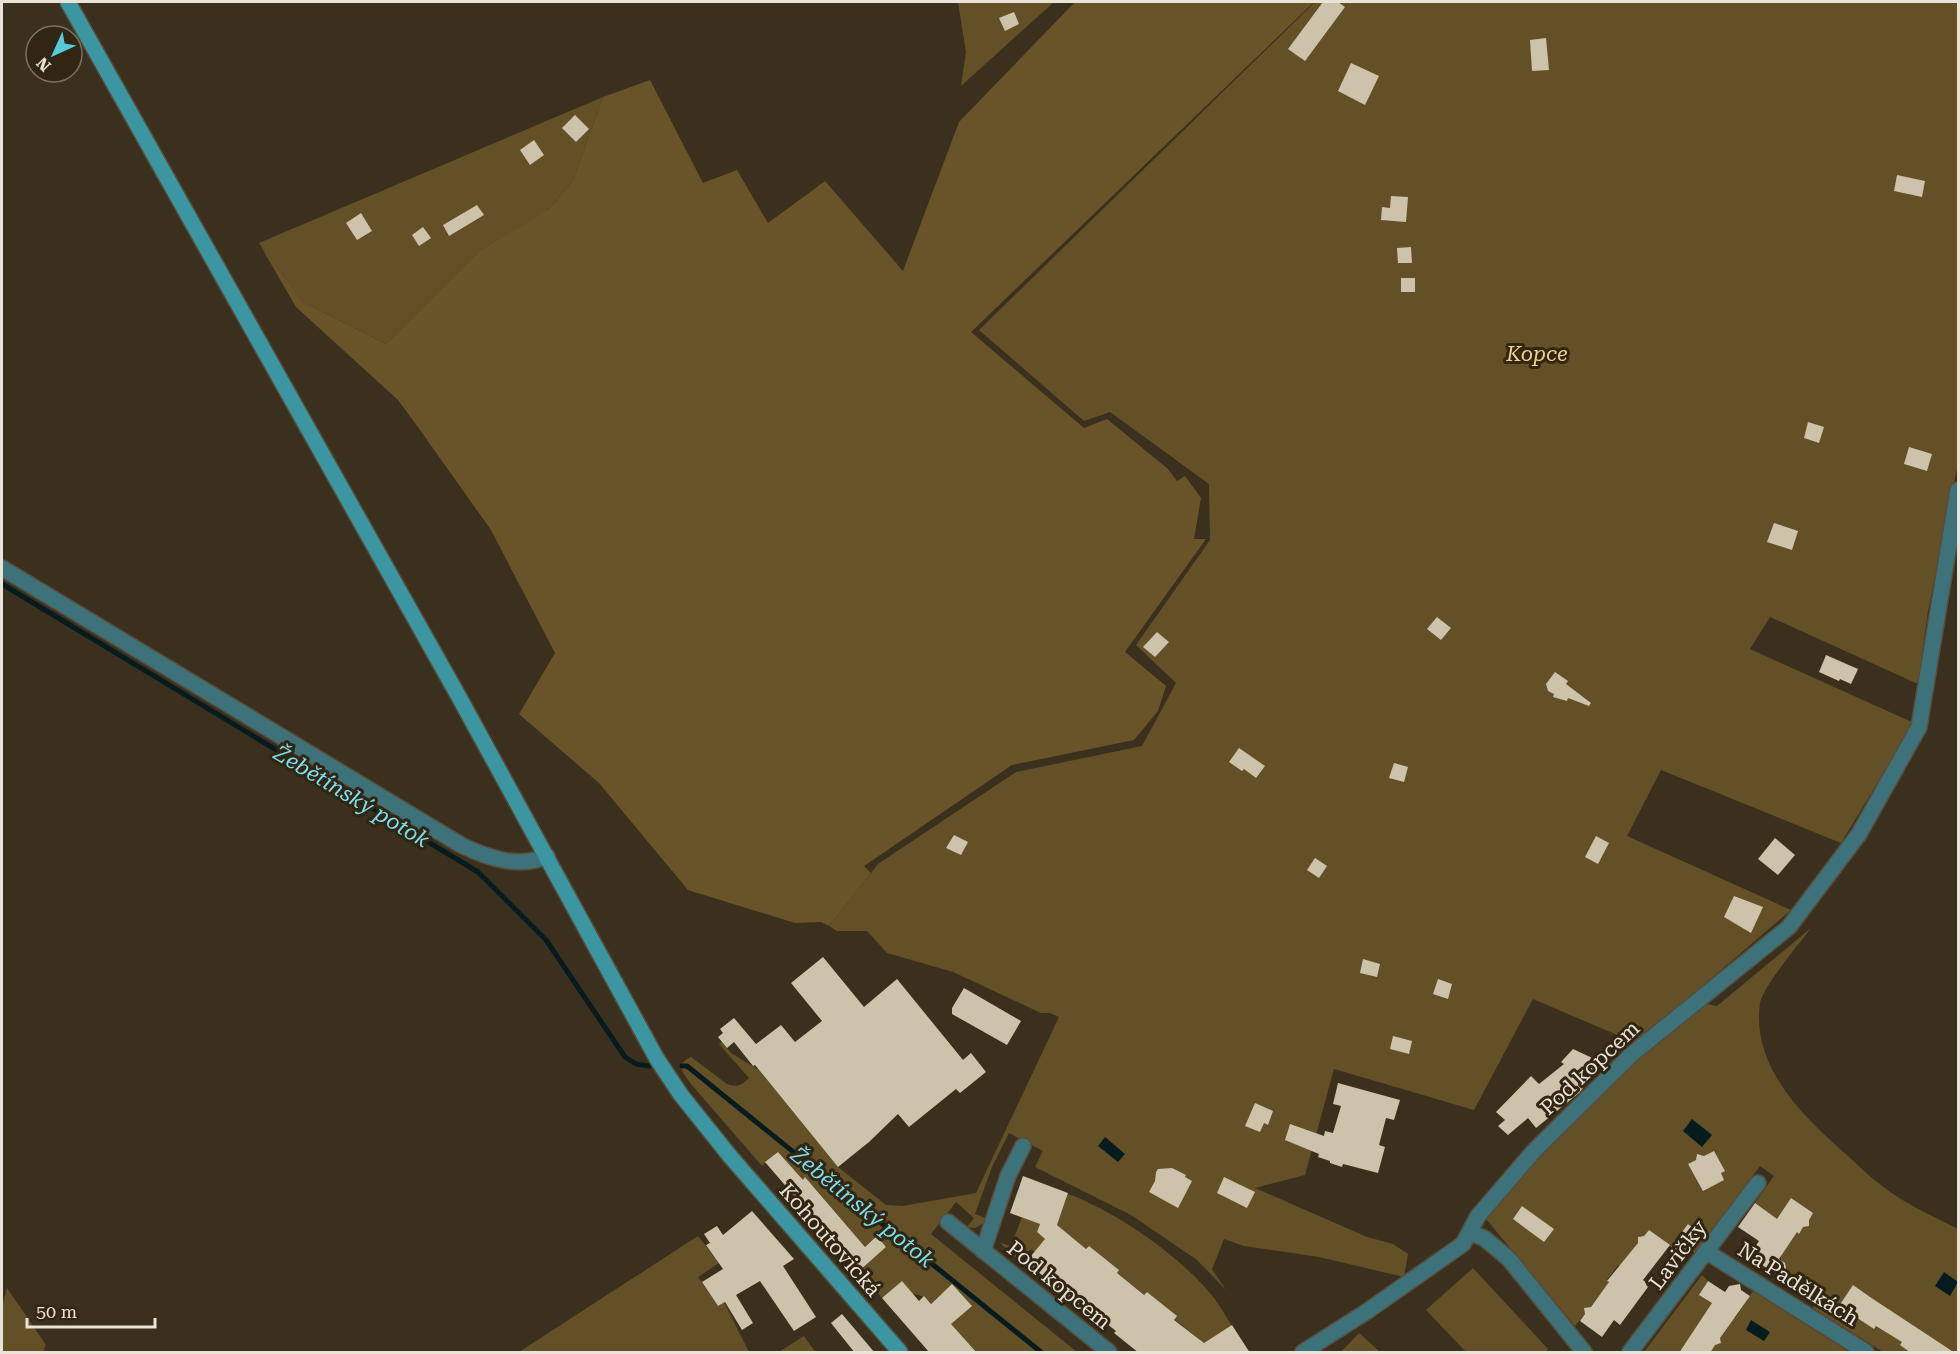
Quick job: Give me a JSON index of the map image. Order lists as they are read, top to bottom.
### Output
{
  "streets": {
    "street": [
      "Pod kopcem",
      "Kohoutovická",
      "Lavičky",
      "Na Padělkách"
    ]
  },
  "crossings": [
    ["Lavičky", "Na Padělkách"]
  ],
  "water": ["Žebětínský potok"],
  "parks": ["Kopce"],
  "scale_bar": "50 m",
  "north": "bottom left"
}
